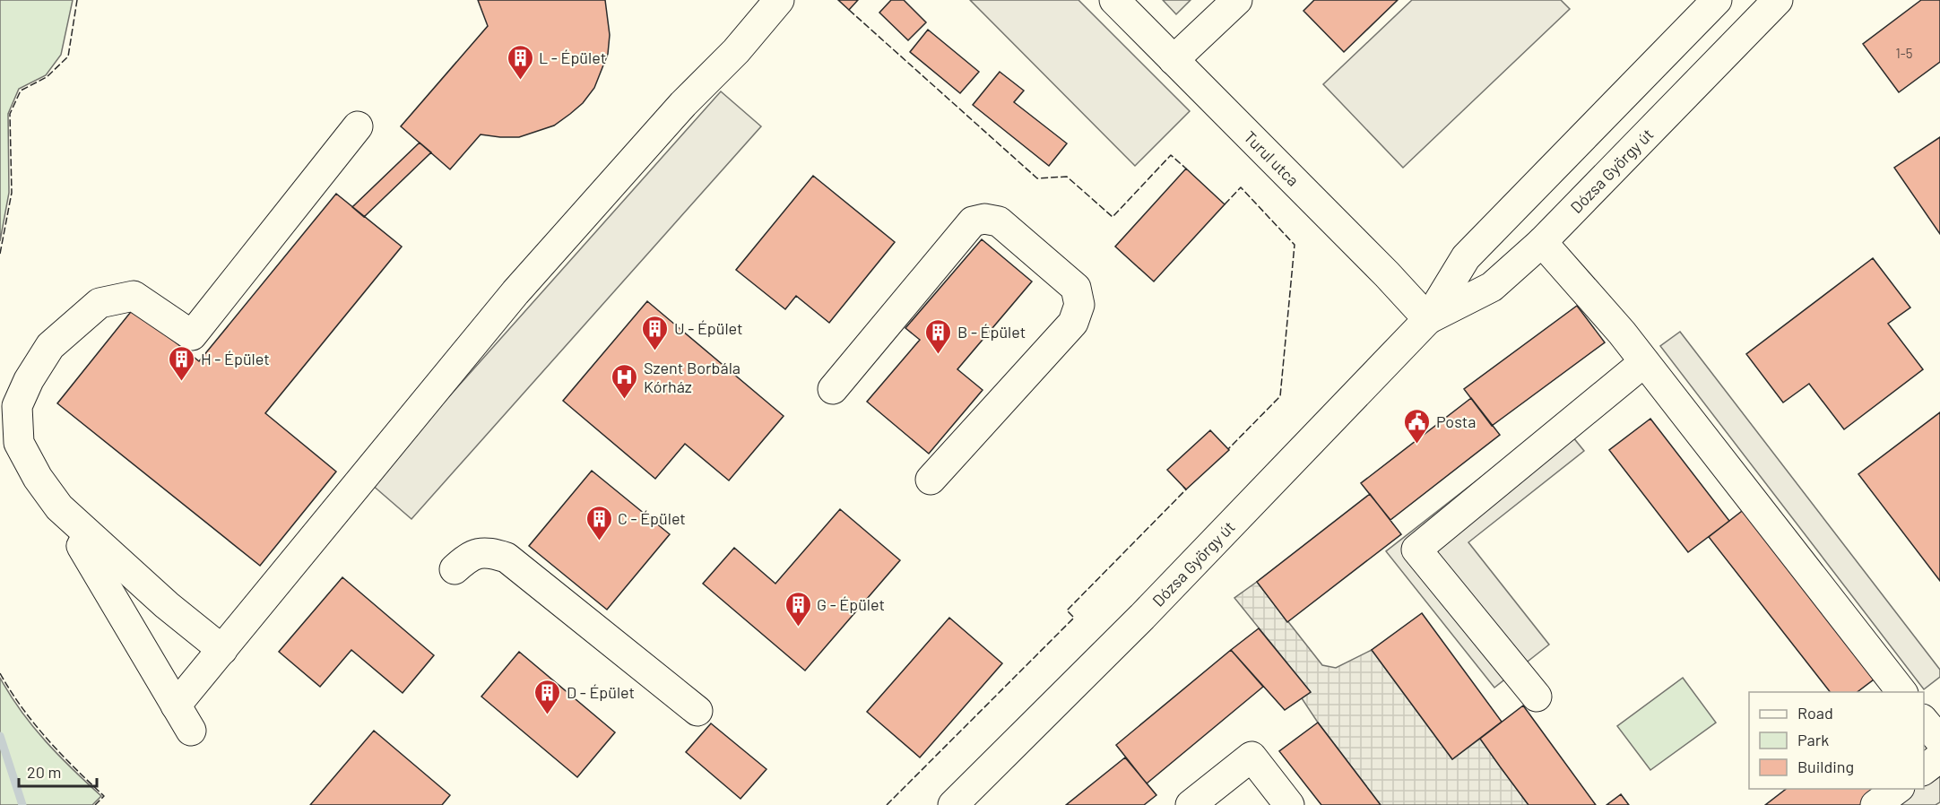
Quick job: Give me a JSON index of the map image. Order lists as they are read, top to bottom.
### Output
{
  "streets": {
    "street": ["Turul utca", "Dózsa György út"]
  },
  "crossings": [
    ["Turul utca", "Dózsa György út"]
  ],
  "places": {
    "building": [
      "L - Épület",
      "U - Épület",
      "B - Épület",
      "H - Épület",
      "C - Épület",
      "G - Épület",
      "D - Épület"
    ],
    "hospital": ["Szent Borbála Kórház"],
    "public building": ["Posta"]
  },
  "house_numbers": ["1-5"],
  "legend": ["Road", "Park", "Building"],
  "scale_bar": "20 m"
}
